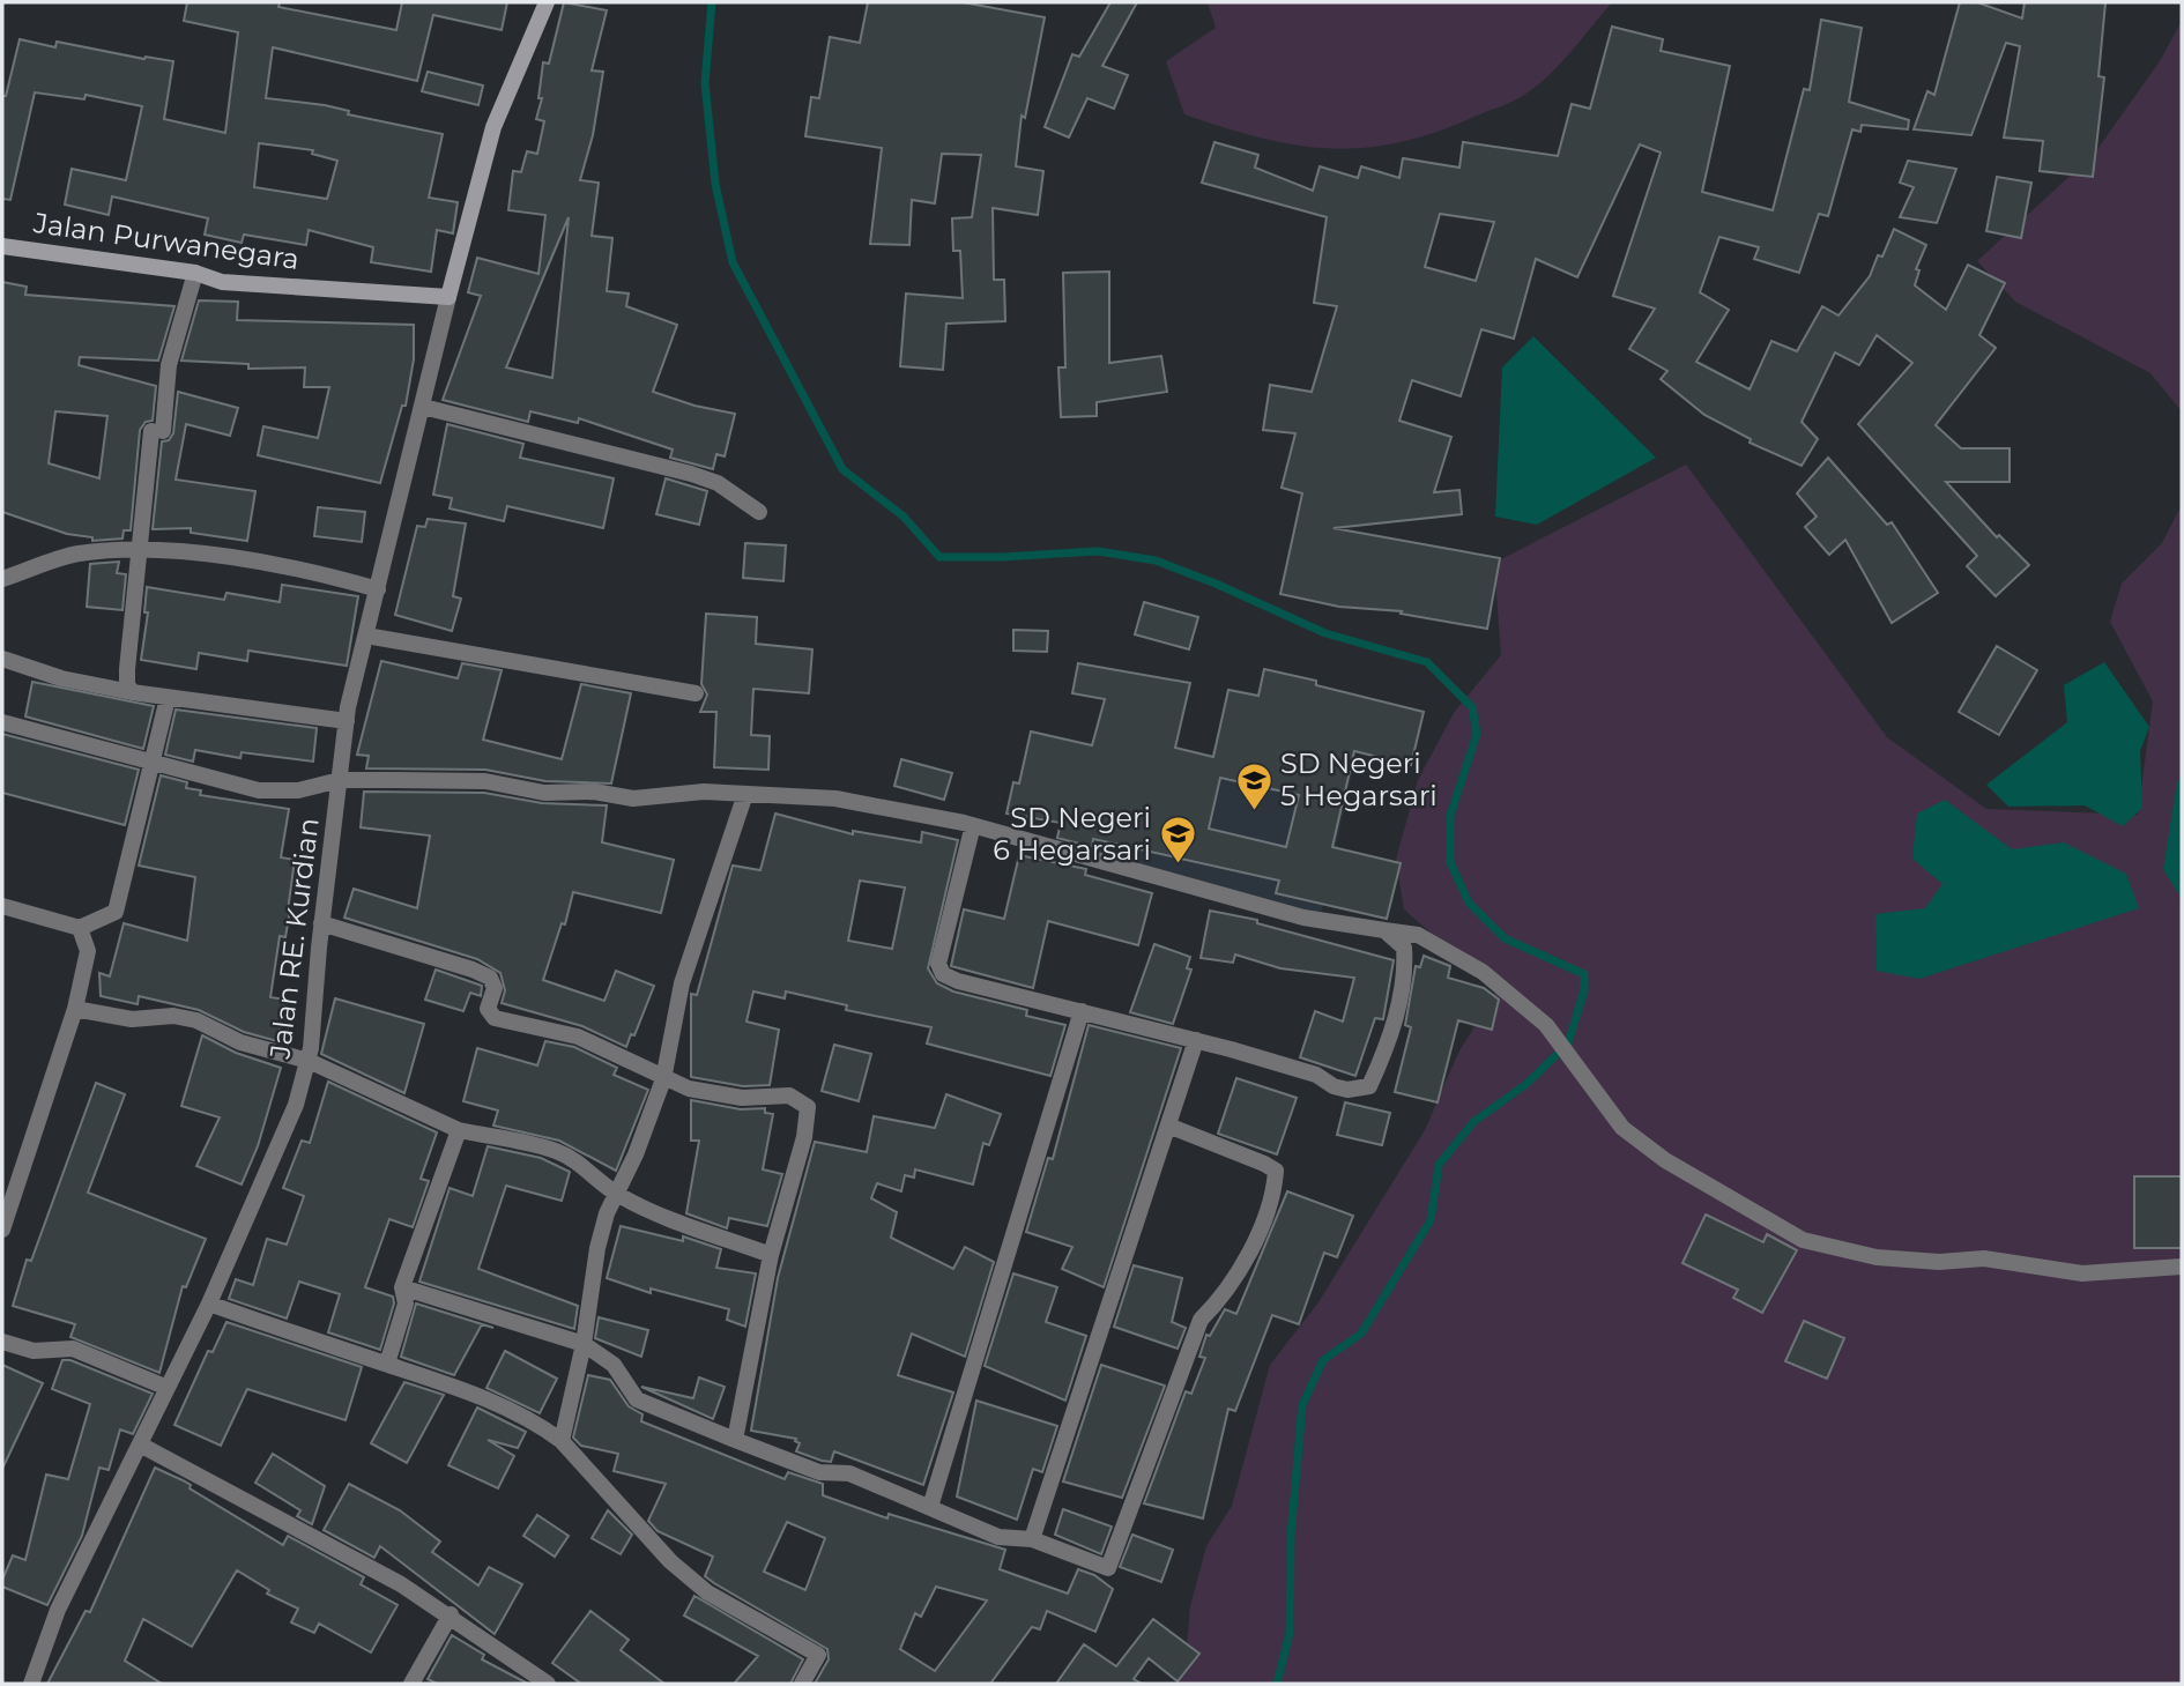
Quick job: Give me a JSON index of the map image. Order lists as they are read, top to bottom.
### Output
{
  "streets": {
    "street": ["Jalan Purwanegara", "Jalan RE. Kurdian"]
  },
  "crossings": [
    ["Jalan Purwanegara", "Jalan RE. Kurdian"]
  ],
  "places": {
    "school or university": ["SD Negeri 5 Hegarsari", "SD Negeri 6 Hegarsari"]
  }
}
